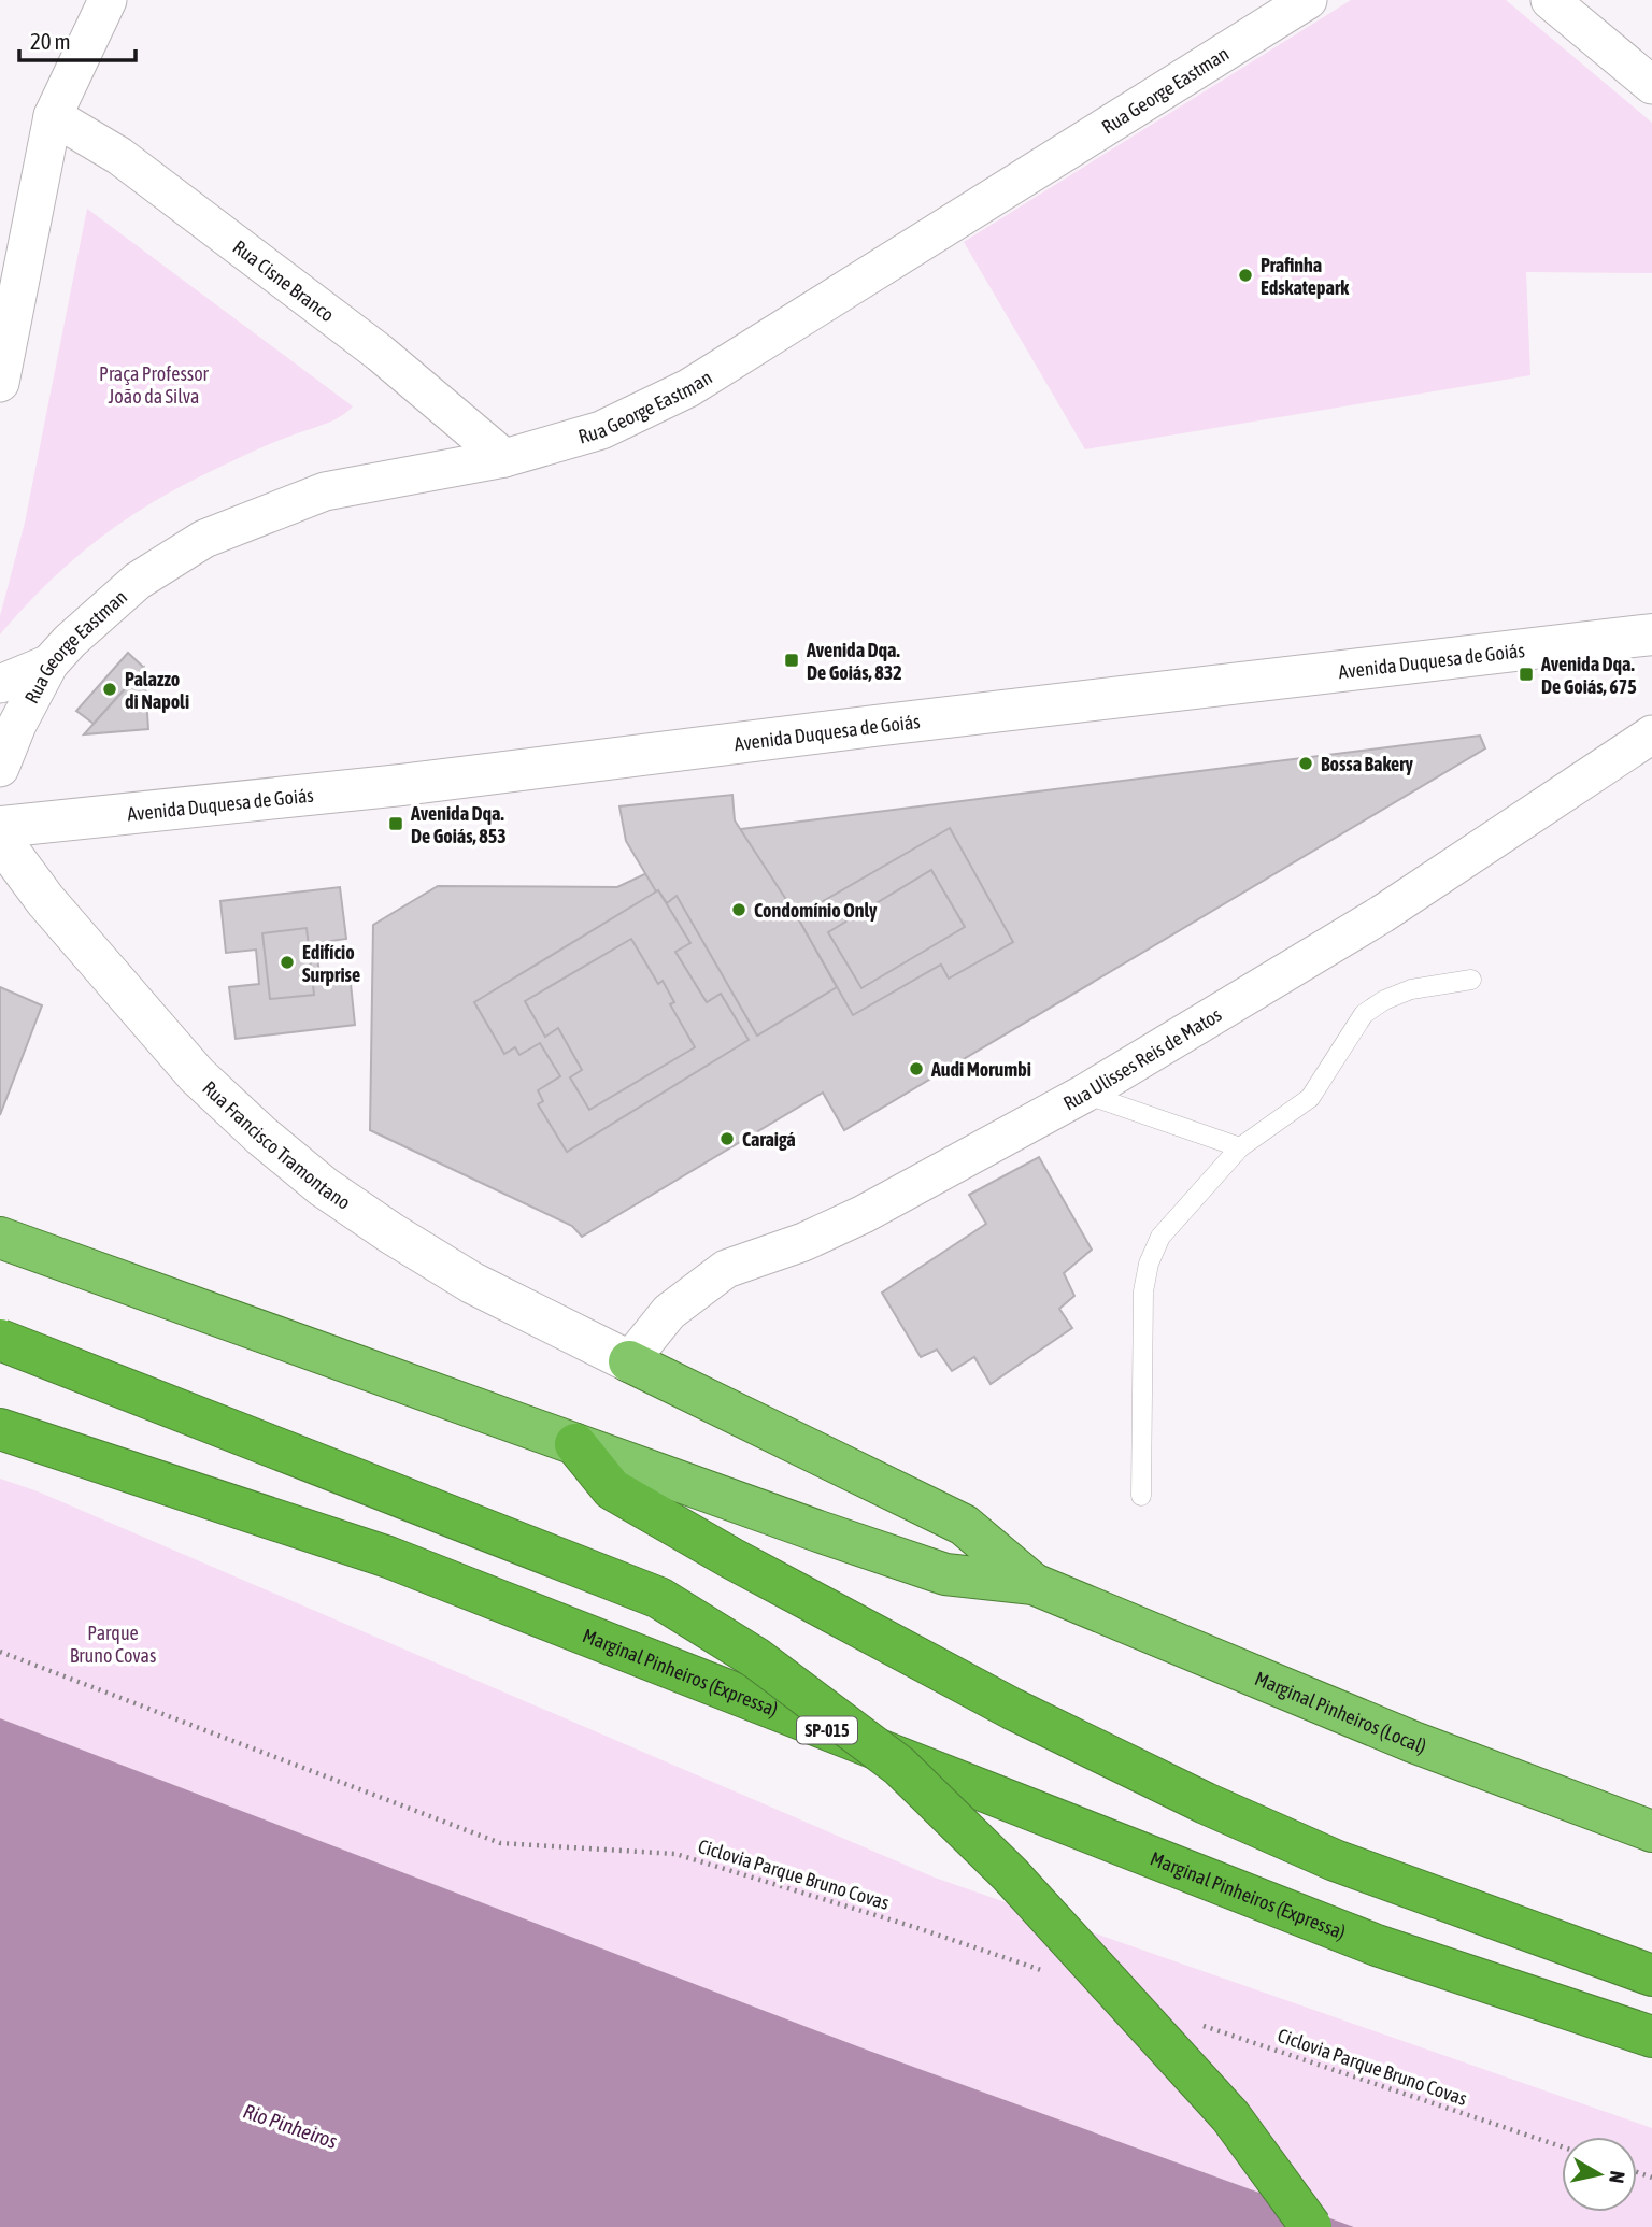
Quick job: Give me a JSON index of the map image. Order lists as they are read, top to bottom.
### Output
{
  "streets": {
    "highway": ["Marginal Pinheiros (Expressa)", "Marginal Pinheiros (Local)", "SP-015"],
    "street": [
      "Rua George Eastman",
      "Rua Cisne Branco",
      "Avenida Duquesa de Goiás",
      "Rua Ulisses Reis de Matos",
      "Rua Francisco Tramontano"
    ],
    "path": ["Ciclovia Parque Bruno Covas"]
  },
  "crossings": [
    ["Rua George Eastman", "Rua Cisne Branco"],
    ["Rua Ulisses Reis de Matos", "Rua Francisco Tramontano"]
  ],
  "water": ["Rio Pinheiros"],
  "parks": ["Praça Professor João da Silva", "Parque Bruno Covas"],
  "places": {
    "other": [
      "Prafinha Edskatepark",
      "Palazzo di Napoli",
      "Bossa Bakery",
      "Condomínio Only",
      "Edifício Surprise",
      "Audi Morumbi",
      "Caraigá"
    ],
    "transit": ["Avenida Dqa. De Goiás, 832", "Avenida Dqa. De Goiás, 675", "Avenida Dqa. De Goiás, 853"]
  },
  "scale_bar": "20 m",
  "north": "right"
}
